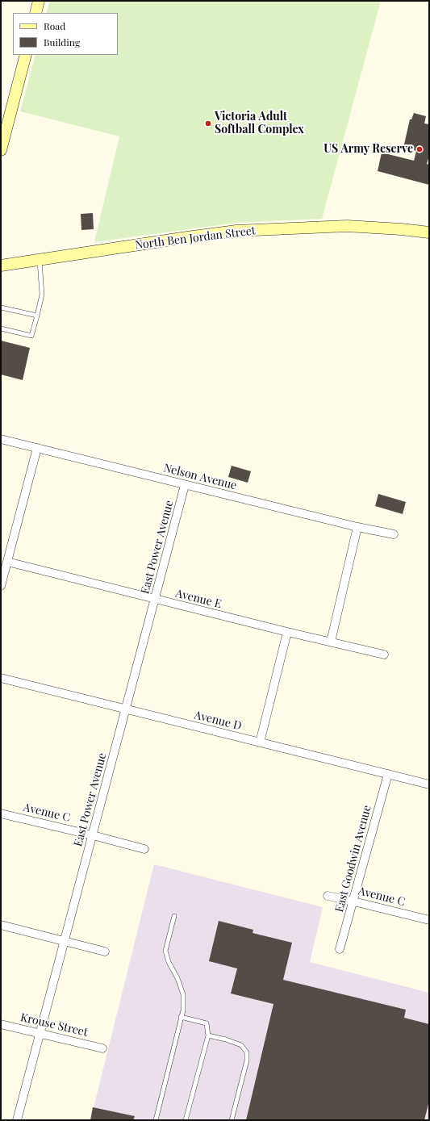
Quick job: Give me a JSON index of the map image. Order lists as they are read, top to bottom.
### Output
{
  "streets": {
    "street": [
      "North Ben Jordan Street",
      "Nelson Avenue",
      "East Power Avenue",
      "Avenue E",
      "Avenue D",
      "Avenue C",
      "East Goodwin Avenue",
      "Krouse Street"
    ]
  },
  "crossings": [
    ["Nelson Avenue", "East Power Avenue"],
    ["East Power Avenue", "Avenue E"],
    ["East Power Avenue", "Avenue D"],
    ["East Power Avenue", "Avenue C"],
    ["East Power Avenue", "Krouse Street"],
    ["Avenue D", "East Goodwin Avenue"],
    ["Avenue C", "East Goodwin Avenue"]
  ],
  "places": ["Victoria Adult Softball Complex", "US Army Reserve"],
  "legend": ["Road", "Building"]
}
